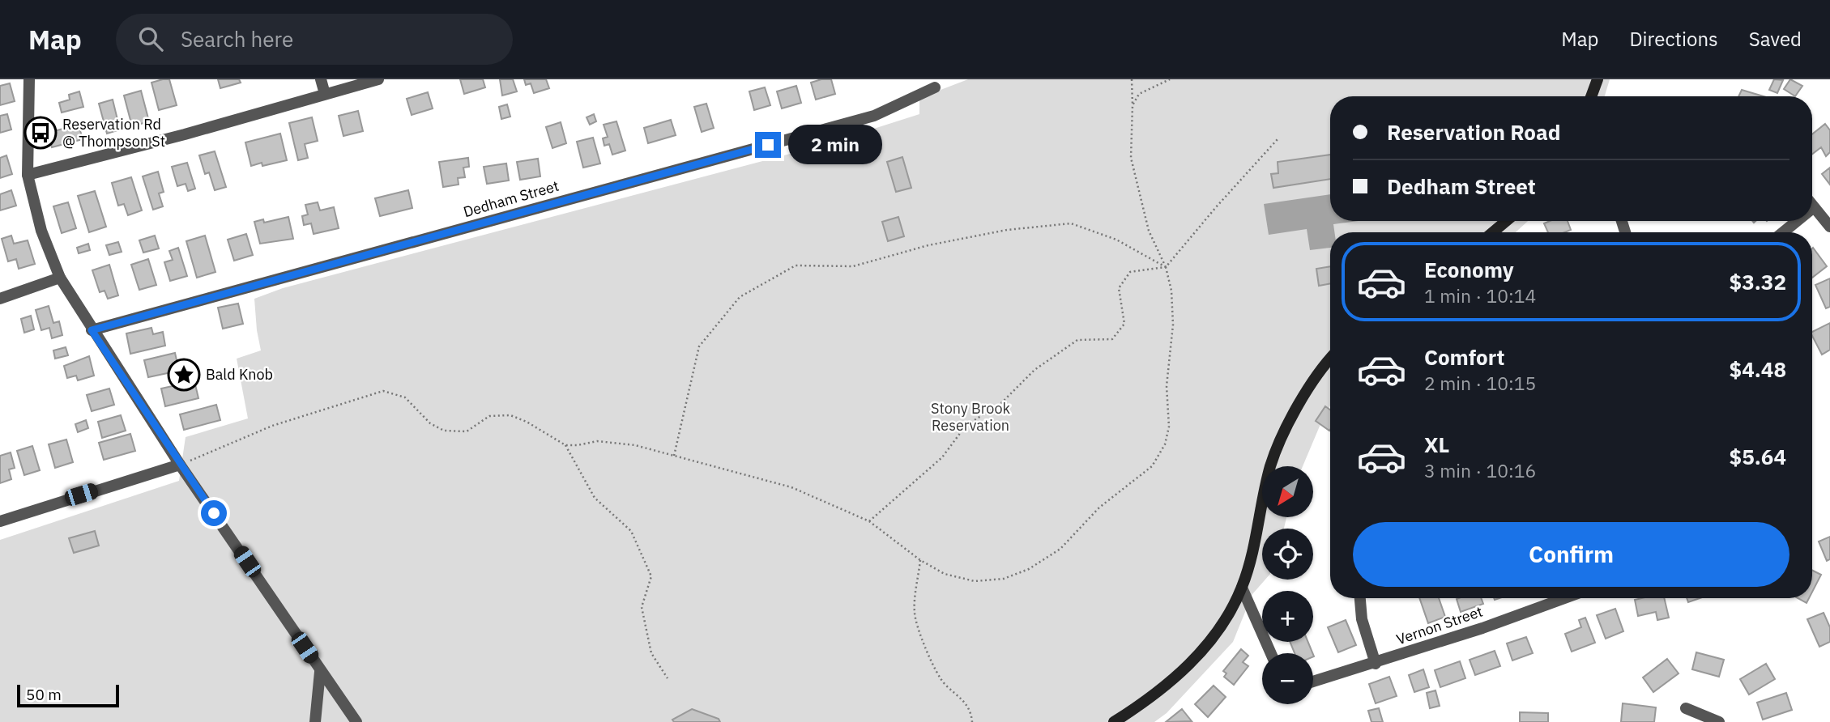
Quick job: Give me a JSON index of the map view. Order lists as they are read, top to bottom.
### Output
{
  "streets": {
    "street": ["Dedham Street", "Vernon Street"]
  },
  "parks": ["Stony Brook Reservation"],
  "places": {
    "bus stop": ["Reservation Rd @ Thompson St"],
    "place": ["Bald Knob"]
  },
  "scale_bar": "50 m",
  "north": "bottom left",
  "page": {
    "header": "Map",
    "search": "Search here",
    "nav": ["Map", "Directions", "Saved"],
    "banner": ["Reservation Road", "Dedham Street"],
    "bubble": "2 min",
    "list": [
      {
        "name": "Economy",
        "note": "1 min · 10:14",
        "value": "$3.32"
      },
      {
        "name": "Comfort",
        "note": "2 min · 10:15",
        "value": "$4.48"
      },
      {
        "name": "XL",
        "note": "3 min · 10:16",
        "value": "$5.64"
      }
    ],
    "map_buttons": ["+", "−"],
    "buttons": "Confirm",
    "scale": "50 m"
  }
}
